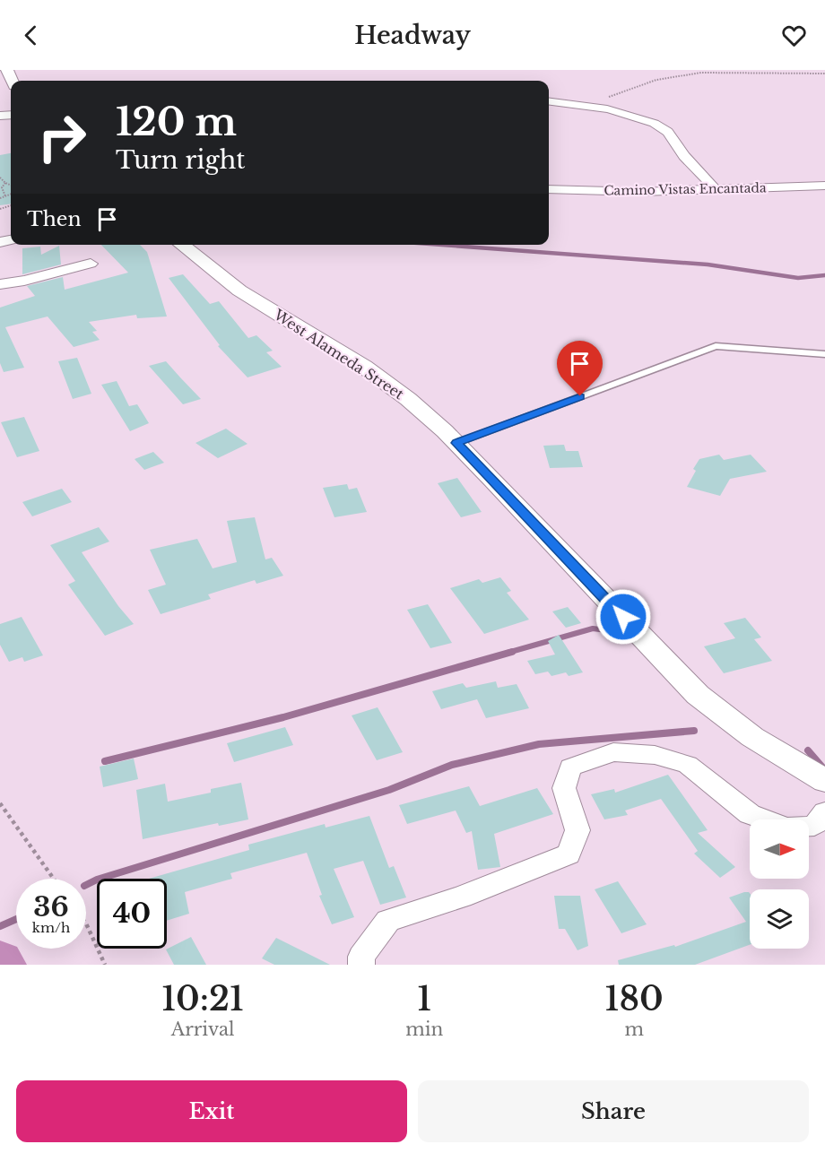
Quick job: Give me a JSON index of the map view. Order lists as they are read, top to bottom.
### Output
{
  "streets": {
    "street": ["Camino Vistas Encantada", "West Alameda Street"]
  },
  "north": "right",
  "page": {
    "header": "Headway",
    "turn": ["120 m", "Turn right"],
    "then": "Then",
    "speed": "36 km/h",
    "limit": "40",
    "eta": [
      "10:21",
      "Arrival",
      "1",
      "min",
      "180",
      "m"
    ],
    "buttons": ["Exit", "Share"]
  }
}
